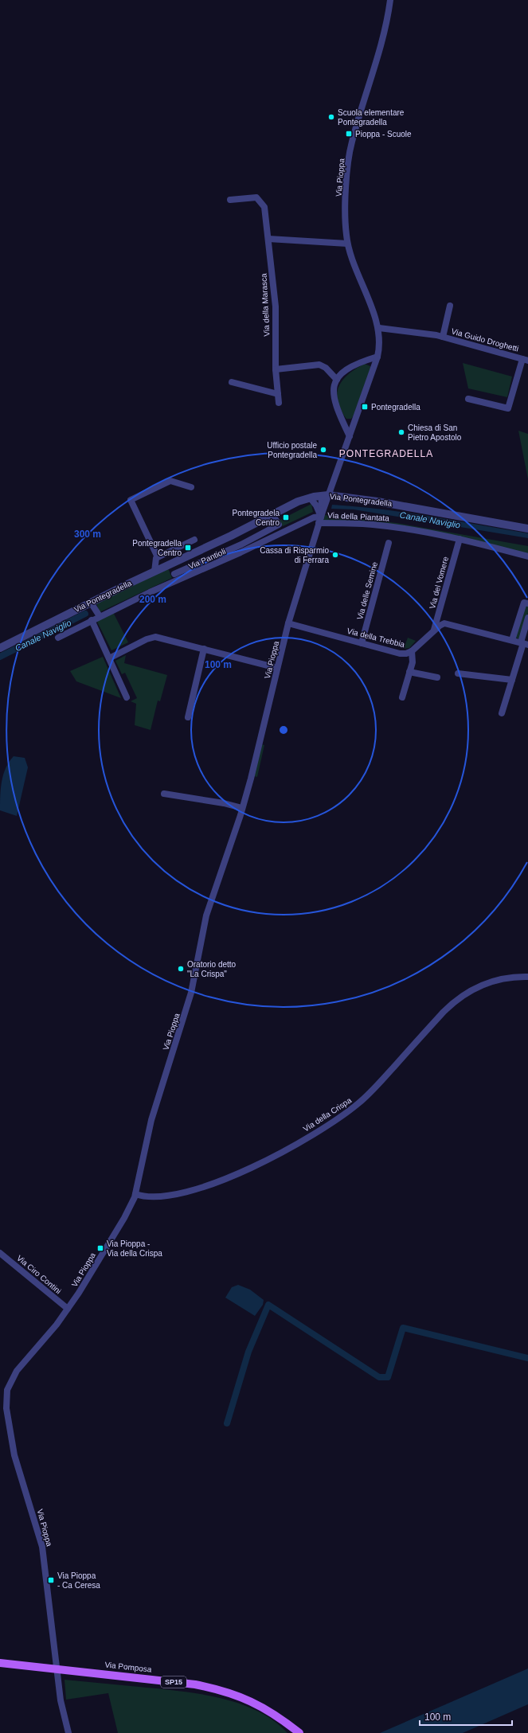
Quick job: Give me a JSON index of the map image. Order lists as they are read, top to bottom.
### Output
{
  "streets": {
    "main road": ["Via Pomposa", "SP15"],
    "street": [
      "Via Pioppa",
      "Via della Marasca",
      "Via Guido Droghetti",
      "Via Pontegradella",
      "Via della Piantata",
      "Via Pantioli",
      "Via del Vomere",
      "Via delle Semine",
      "Via della Trebbia",
      "Via della Crispa",
      "Via Ciro Contini"
    ]
  },
  "crossings": [
    ["Via Pioppa", "Via Guido Droghetti"],
    ["Via Pioppa", "Via Pontegradella"],
    ["Via Pioppa", "Via della Piantata"],
    ["Via Pioppa", "Via Pantioli"],
    ["Via Pioppa", "Via della Trebbia"],
    ["Via Pioppa", "Via della Crispa"],
    ["Via Pioppa", "Via Ciro Contini"],
    ["Via Pioppa", "Via Pomposa"],
    ["Via della Piantata", "Via Pantioli"],
    ["Via della Piantata", "Via del Vomere"],
    ["Via del Vomere", "Via della Trebbia"],
    ["Via delle Semine", "Via della Trebbia"]
  ],
  "districts": ["PONTEGRADELLA"],
  "water": ["Canale Naviglio"],
  "places": {
    "other": [
      "Scuola elementare Pontegradella",
      "Chiesa di San Pietro Apostolo",
      "Ufficio postale Pontegradella",
      "Cassa di Risparmio di Ferrara",
      "Oratorio detto \"La Crispa\""
    ],
    "transit": [
      "Pioppa - Scuole",
      "Pontegradella",
      "Pontegradela Centro",
      "Pontegradella Centro",
      "Via Pioppa - Via della Crispa",
      "Via Pioppa - Ca Ceresa"
    ]
  },
  "scale_bar": "100 m",
  "rings": ["300 m", "200 m", "100 m"]
}
